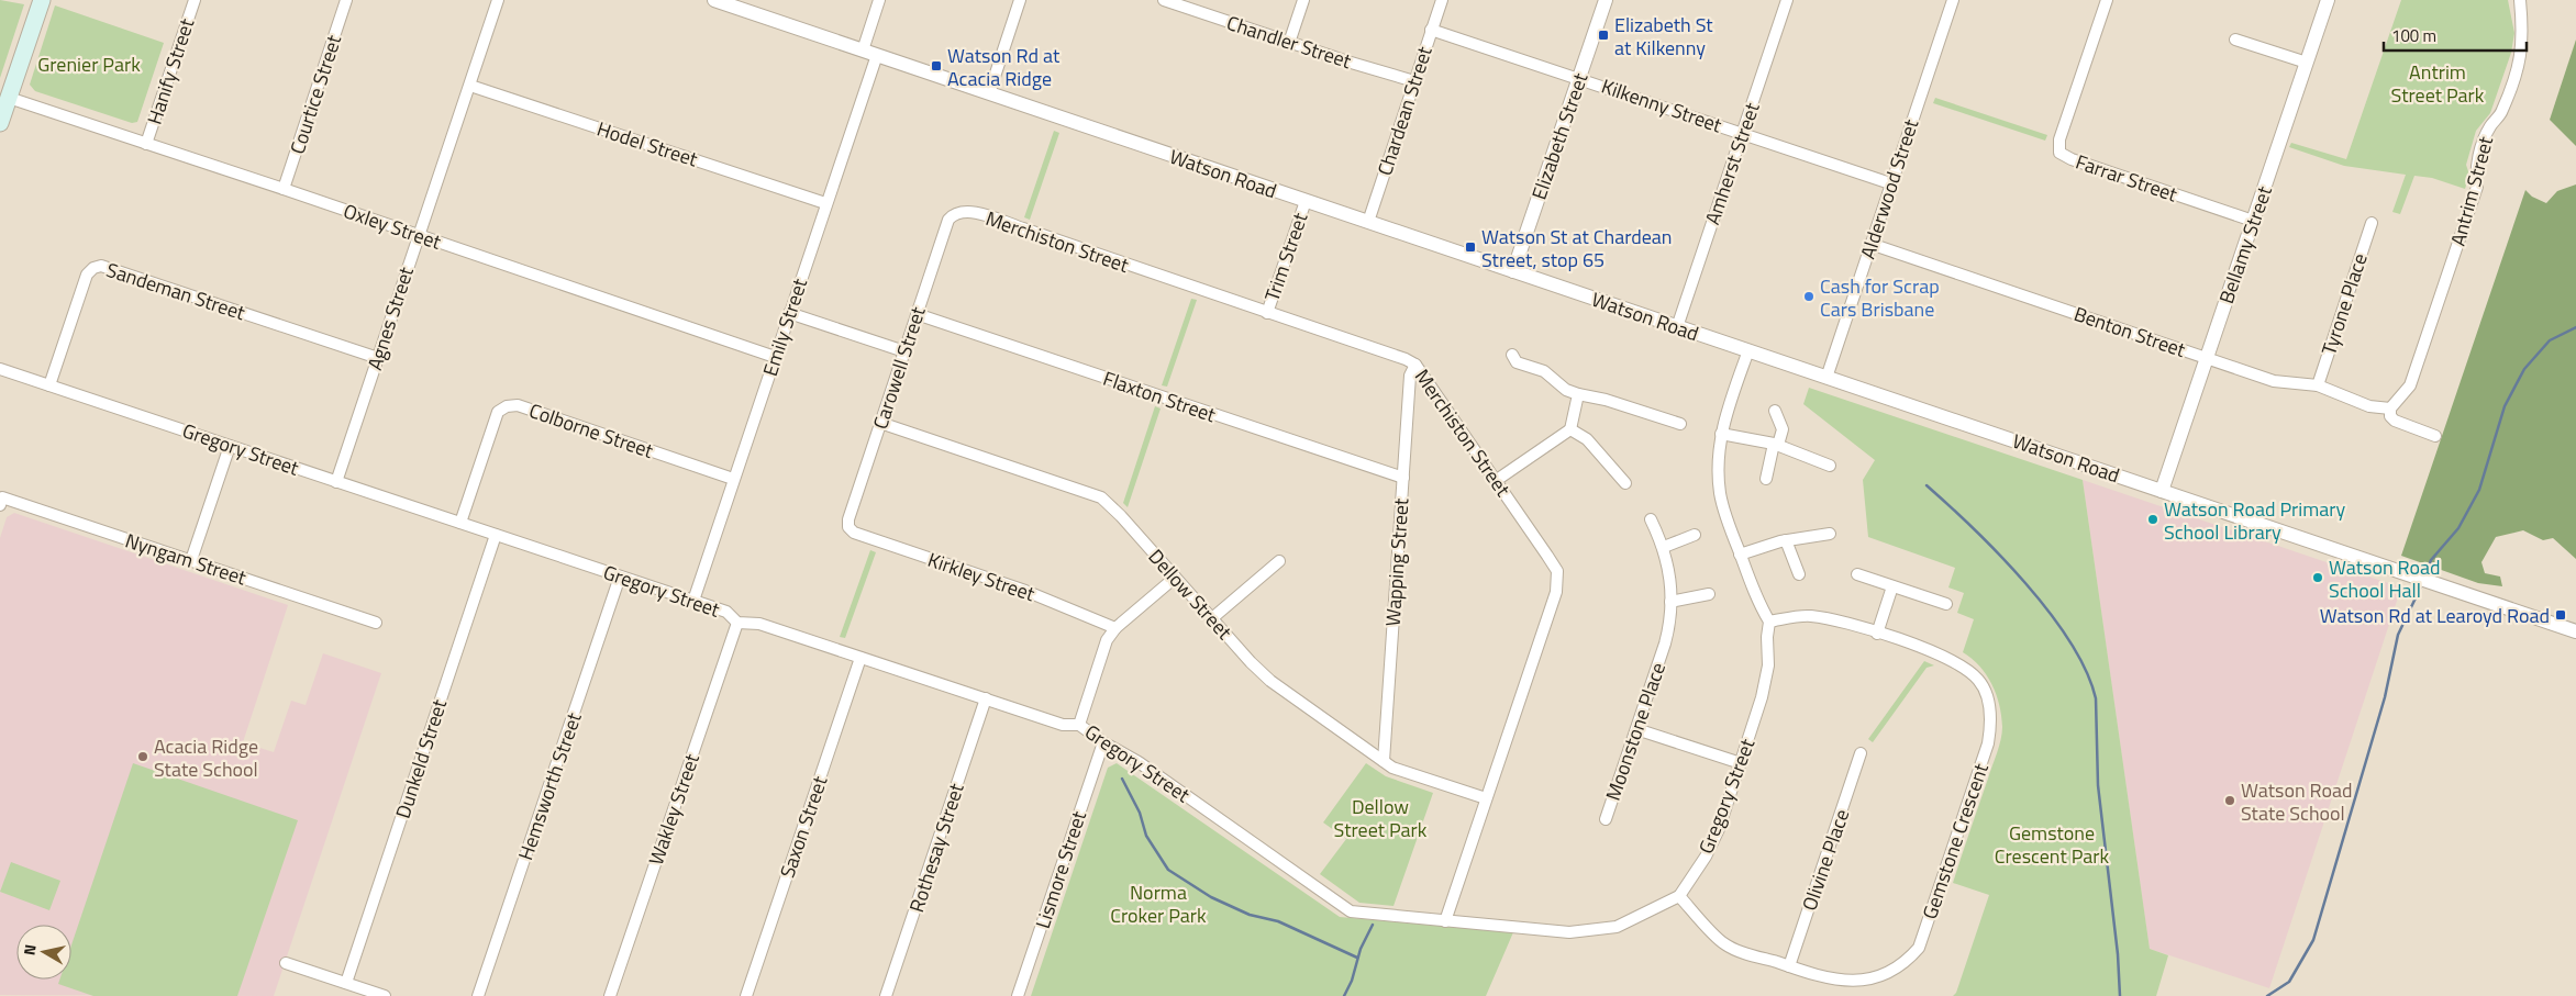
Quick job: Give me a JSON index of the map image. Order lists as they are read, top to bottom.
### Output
{
  "streets": {
    "street": [
      "Chandler Street",
      "Hanify Street",
      "Courtice Street",
      "Kilkenny Street",
      "Chardean Street",
      "Elizabeth Street",
      "Hodel Street",
      "Amherst Street",
      "Watson Road",
      "Farrar Street",
      "Alderwood Street",
      "Antrim Street",
      "Oxley Street",
      "Merchiston Street",
      "Bellamy Street",
      "Trim Street",
      "Sandeman Street",
      "Tyrone Place",
      "Agnes Street",
      "Emily Street",
      "Benton Street",
      "Carowell Street",
      "Flaxton Street",
      "Colborne Street",
      "Gregory Street",
      "Nyngam Street",
      "Wapping Street",
      "Kirkley Street",
      "Dellow Street",
      "Moonstone Place",
      "Dunkeld Street",
      "Hemsworth Street",
      "Wakley Street",
      "Saxon Street",
      "Gemstone Crescent",
      "Rothesay Street",
      "Olivine Place",
      "Lismore Street"
    ]
  },
  "crossings": [
    ["Chandler Street", "Chardean Street"],
    ["Hanify Street", "Oxley Street"],
    ["Courtice Street", "Oxley Street"],
    ["Kilkenny Street", "Chardean Street"],
    ["Kilkenny Street", "Elizabeth Street"],
    ["Kilkenny Street", "Amherst Street"],
    ["Kilkenny Street", "Alderwood Street"],
    ["Chardean Street", "Watson Road"],
    ["Elizabeth Street", "Watson Road"],
    ["Hodel Street", "Agnes Street"],
    ["Hodel Street", "Emily Street"],
    ["Amherst Street", "Watson Road"],
    ["Watson Road", "Alderwood Street"],
    ["Watson Road", "Bellamy Street"],
    ["Watson Road", "Trim Street"],
    ["Watson Road", "Emily Street"],
    ["Farrar Street", "Bellamy Street"],
    ["Alderwood Street", "Benton Street"],
    ["Antrim Street", "Benton Street"],
    ["Oxley Street", "Agnes Street"],
    ["Oxley Street", "Emily Street"],
    ["Merchiston Street", "Trim Street"],
    ["Merchiston Street", "Carowell Street"],
    ["Merchiston Street", "Gregory Street"],
    ["Merchiston Street", "Wapping Street"],
    ["Merchiston Street", "Dellow Street"],
    ["Bellamy Street", "Benton Street"],
    ["Sandeman Street", "Agnes Street"],
    ["Sandeman Street", "Gregory Street"],
    ["Tyrone Place", "Benton Street"],
    ["Agnes Street", "Gregory Street"],
    ["Emily Street", "Colborne Street"],
    ["Emily Street", "Gregory Street"],
    ["Carowell Street", "Flaxton Street"],
    ["Carowell Street", "Kirkley Street"],
    ["Carowell Street", "Dellow Street"],
    ["Flaxton Street", "Wapping Street"],
    ["Colborne Street", "Gregory Street"],
    ["Gregory Street", "Dunkeld Street"],
    ["Gregory Street", "Hemsworth Street"],
    ["Gregory Street", "Wakley Street"],
    ["Gregory Street", "Saxon Street"],
    ["Gregory Street", "Gemstone Crescent"],
    ["Gregory Street", "Rothesay Street"],
    ["Gregory Street", "Lismore Street"],
    ["Wapping Street", "Dellow Street"],
    ["Gemstone Crescent", "Olivine Place"]
  ],
  "parks": [
    "Grenier Park",
    "Antrim Street Park",
    "Dellow Street Park",
    "Gemstone Crescent Park",
    "Norma Croker Park"
  ],
  "places": {
    "transit": [
      "Elizabeth St at Kilkenny",
      "Watson Rd at Acacia Ridge",
      "Watson St at Chardean Street, stop 65",
      "Watson Rd at Learoyd Road"
    ],
    "other": [
      "Cash for Scrap Cars Brisbane",
      "Watson Road Primary School Library",
      "Watson Road School Hall",
      "Acacia Ridge State School",
      "Watson Road State School"
    ]
  },
  "scale_bar": "100 m",
  "north": "left"
}
